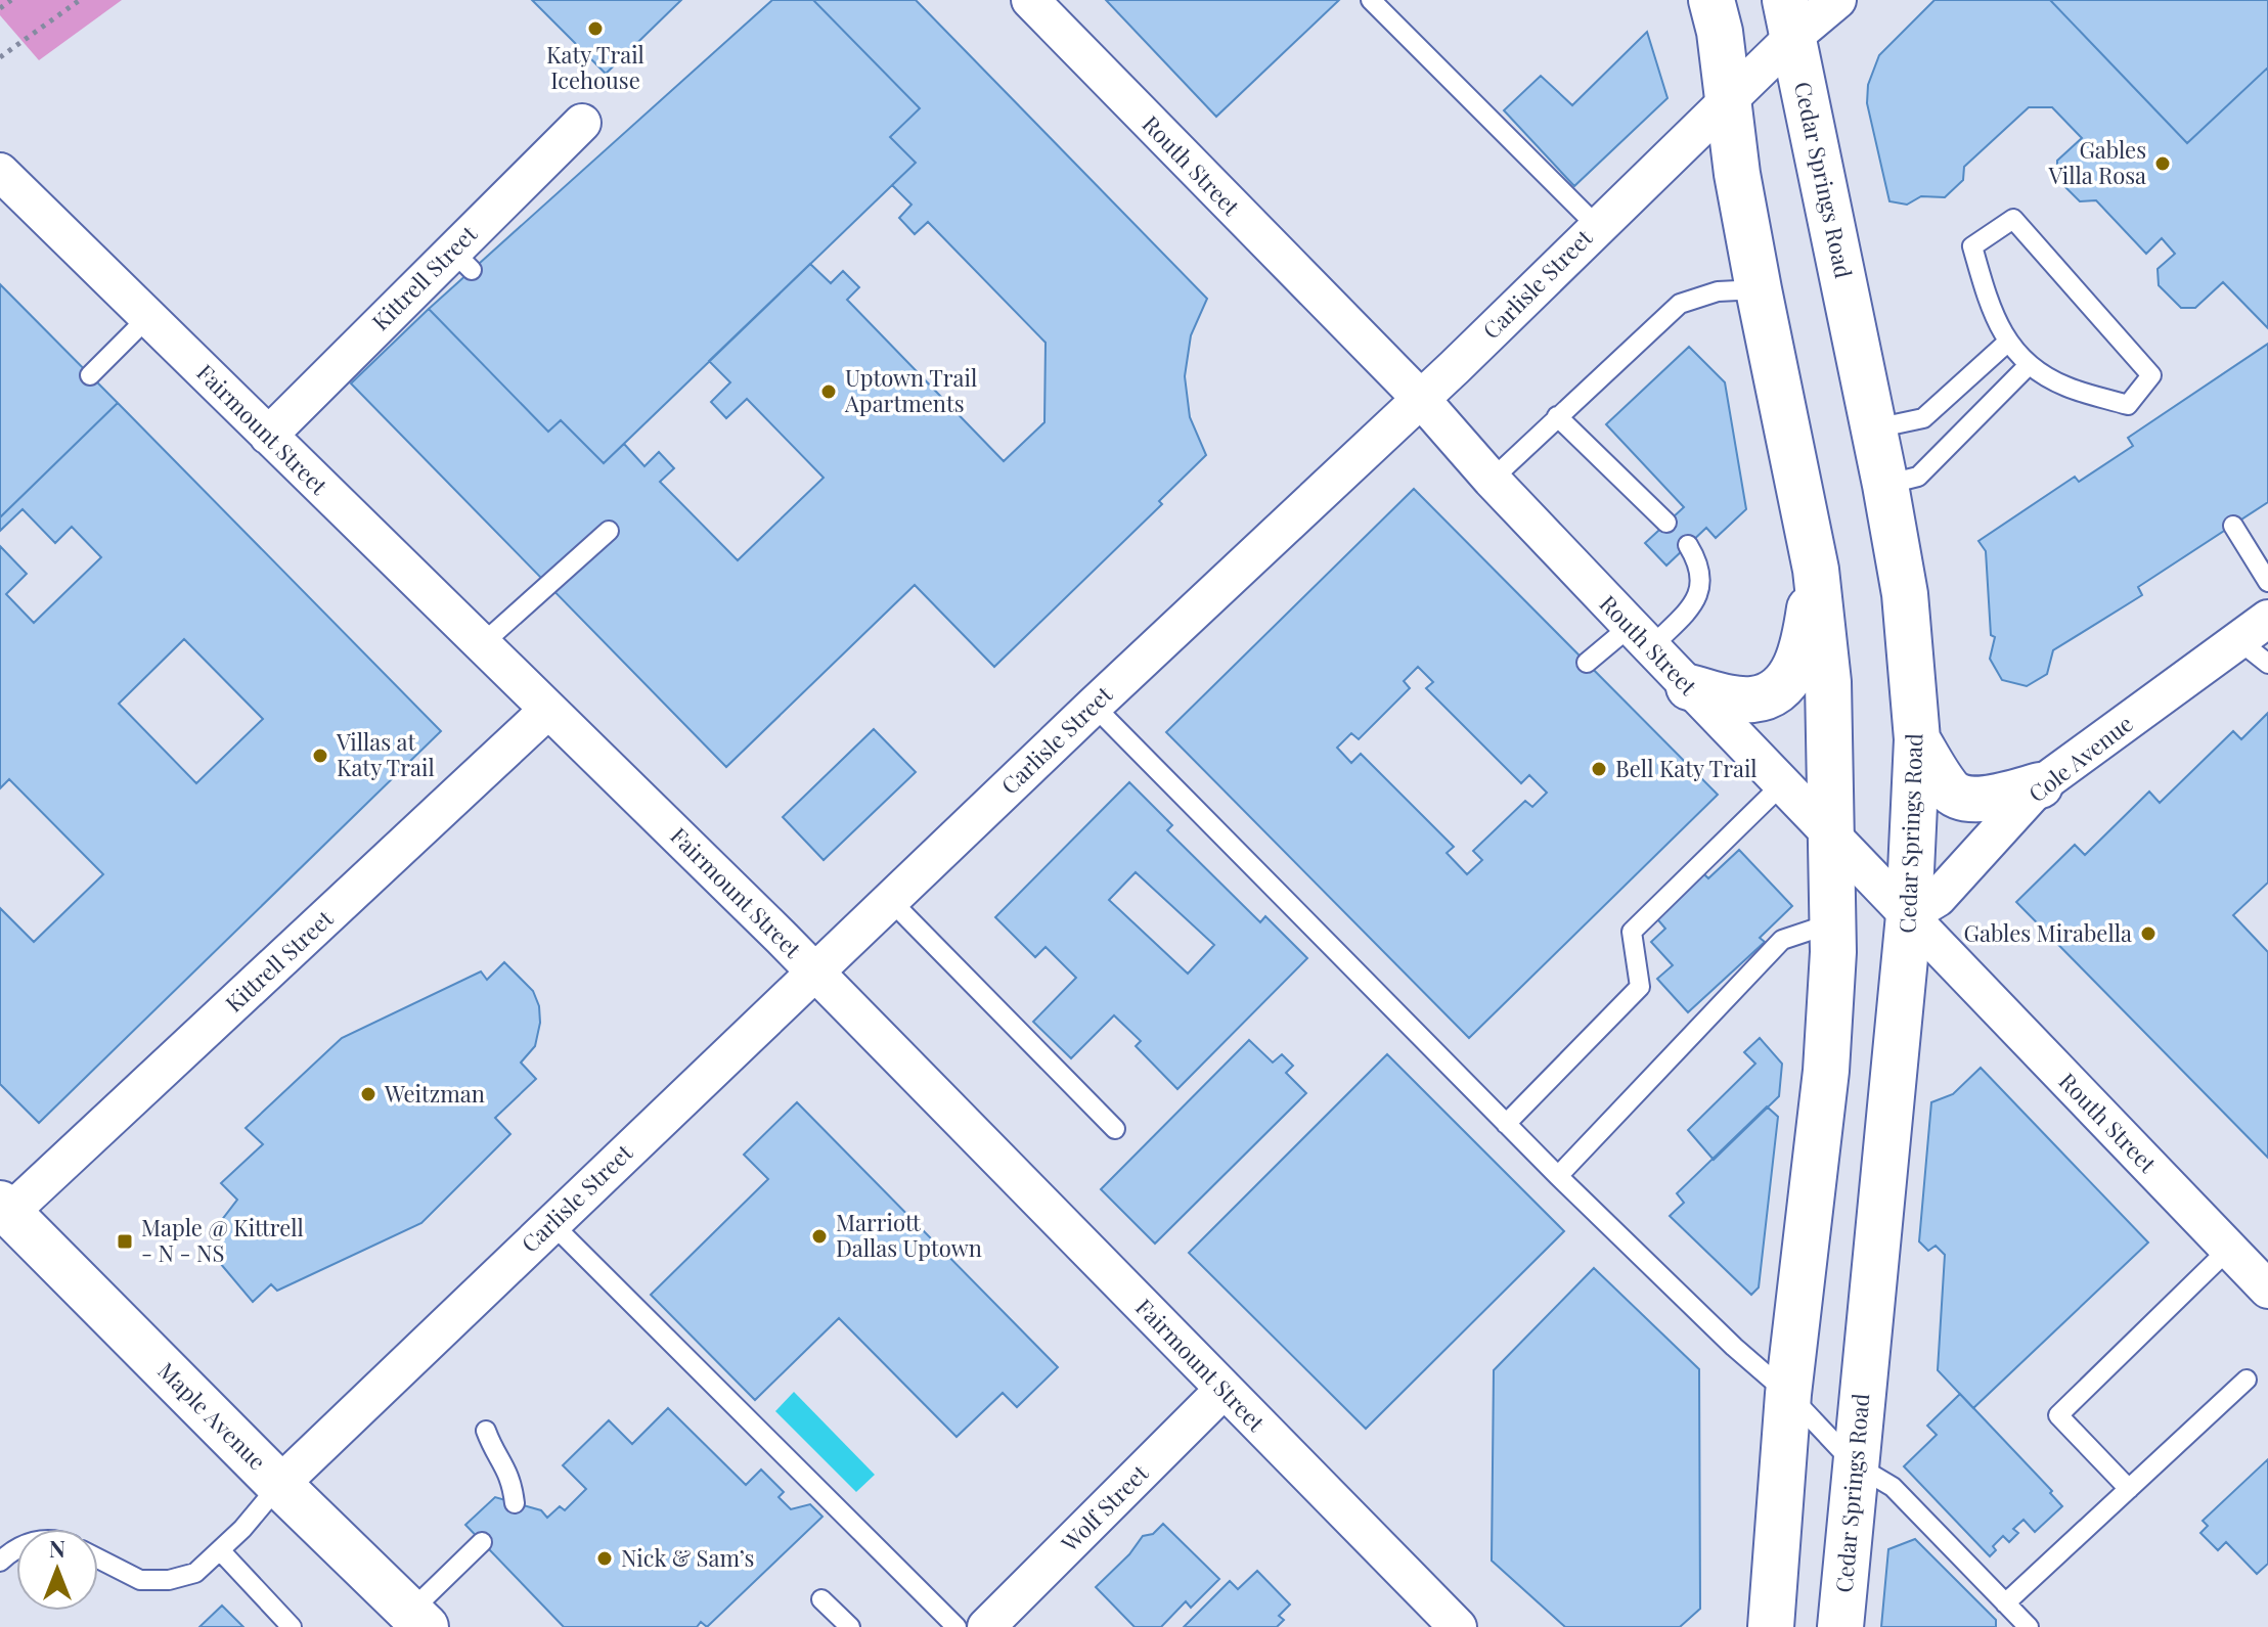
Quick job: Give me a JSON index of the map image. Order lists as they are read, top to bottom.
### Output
{
  "streets": {
    "main road": ["Cedar Springs Road", "Maple Avenue"],
    "street": [
      "Routh Street",
      "Kittrell Street",
      "Carlisle Street",
      "Fairmount Street",
      "Cole Avenue",
      "Wolf Street"
    ]
  },
  "crossings": [
    ["Routh Street", "Cedar Springs Road"],
    ["Routh Street", "Carlisle Street"],
    ["Routh Street", "Cole Avenue"],
    ["Cedar Springs Road", "Carlisle Street"],
    ["Cedar Springs Road", "Cole Avenue"],
    ["Kittrell Street", "Fairmount Street"],
    ["Kittrell Street", "Maple Avenue"],
    ["Carlisle Street", "Fairmount Street"],
    ["Carlisle Street", "Maple Avenue"],
    ["Fairmount Street", "Wolf Street"]
  ],
  "places": {
    "other": [
      "Katy Trail Icehouse",
      "Gables Villa Rosa",
      "Uptown Trail Apartments",
      "Villas at Katy Trail",
      "Bell Katy Trail",
      "Gables Mirabella",
      "Weitzman",
      "Marriott Dallas Uptown",
      "Nick & Sam’s"
    ],
    "transit": ["Maple @ Kittrell - N - NS"]
  },
  "north": "top"
}
